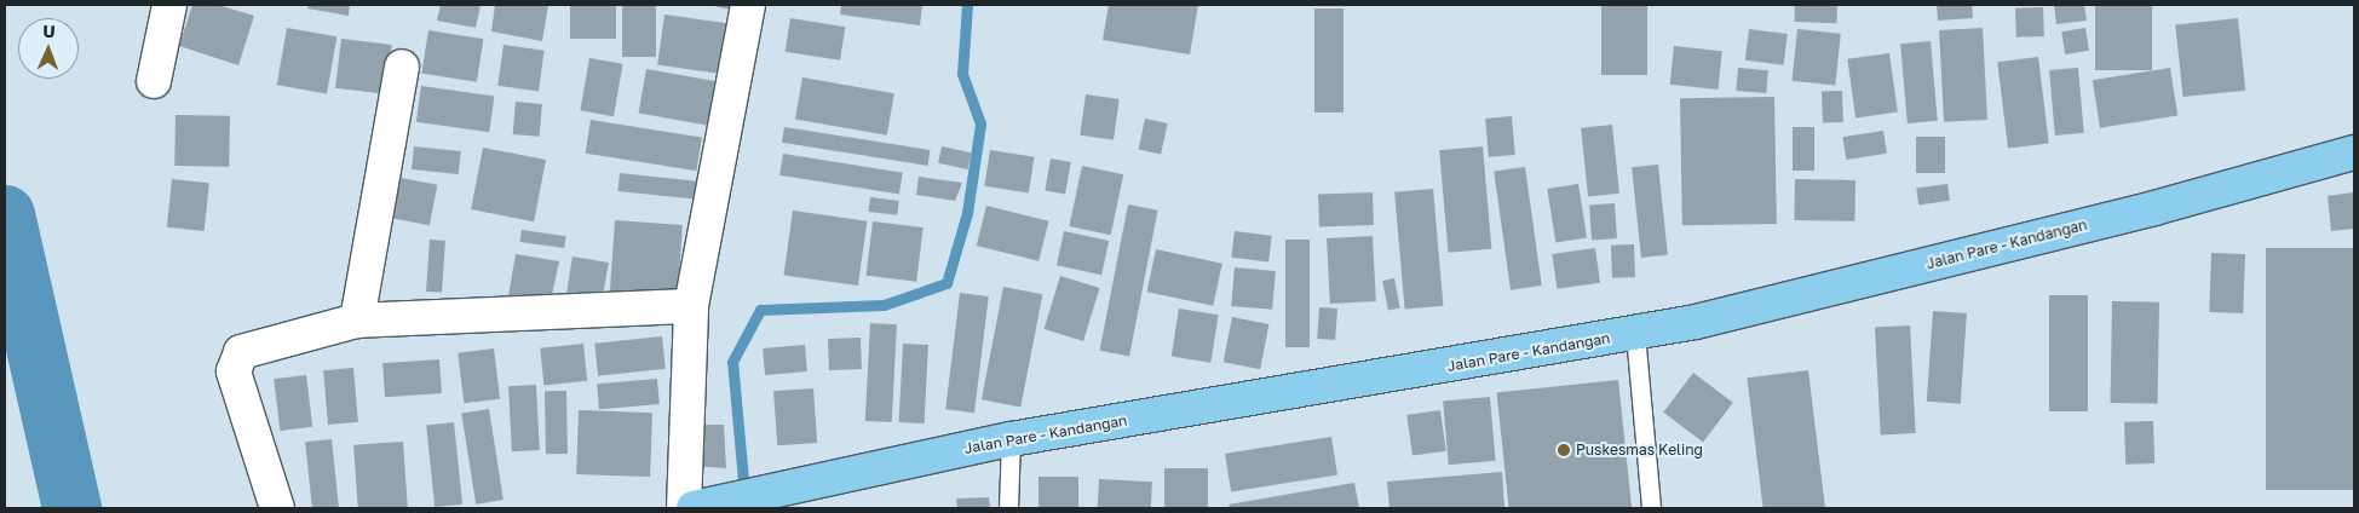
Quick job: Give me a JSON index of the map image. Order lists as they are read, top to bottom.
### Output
{
  "streets": {
    "main road": ["Jalan Pare - Kandangan"]
  },
  "places": ["Puskesmas Keling"],
  "north": "top"
}
